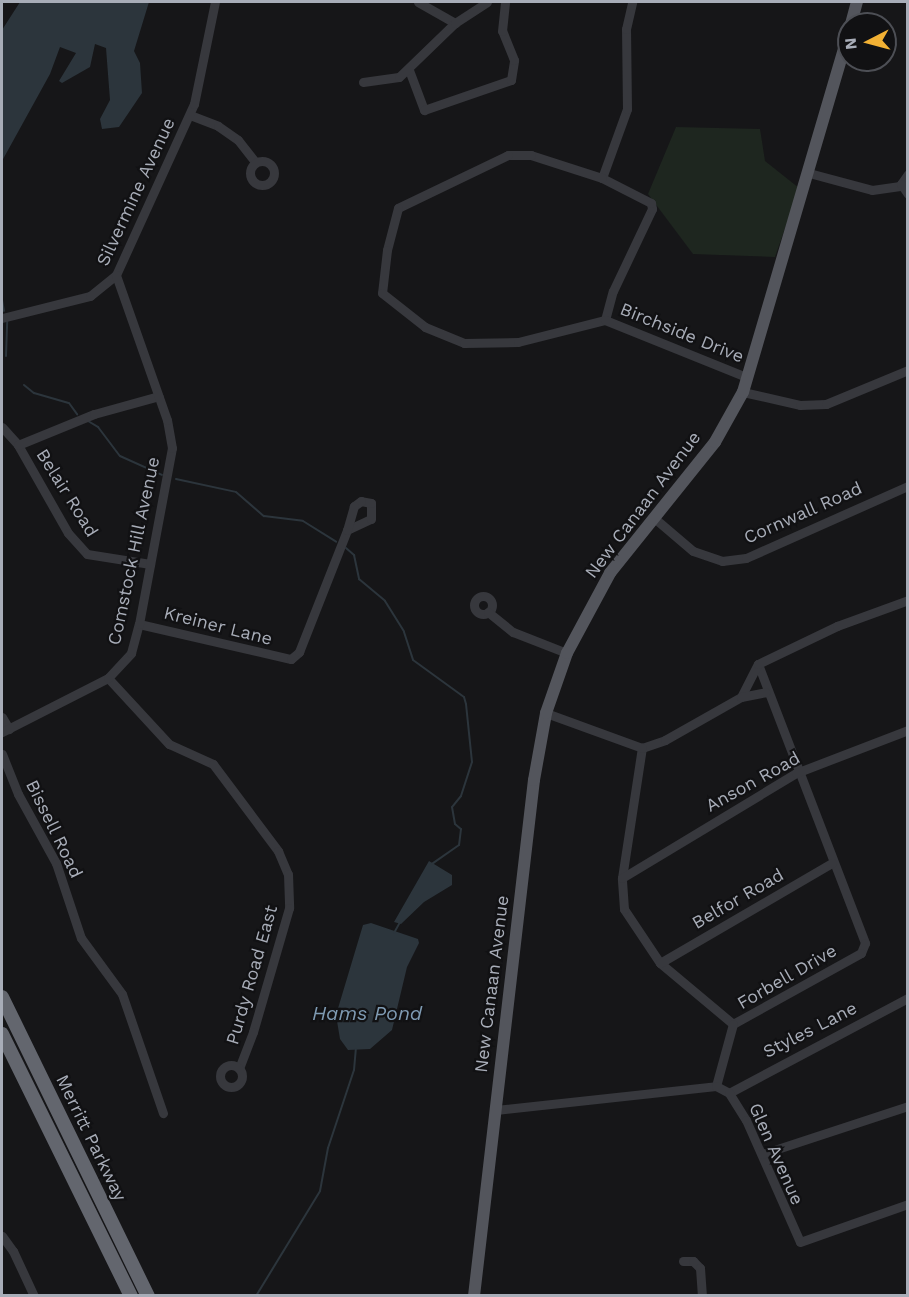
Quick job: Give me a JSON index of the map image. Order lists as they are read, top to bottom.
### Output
{
  "streets": {
    "highway": ["Merritt Parkway"],
    "main road": ["New Canaan Avenue"],
    "street": [
      "Silvermine Avenue",
      "Birchside Drive",
      "Belair Road",
      "Cornwall Road",
      "Comstock Hill Avenue",
      "Kreiner Lane",
      "Anson Road",
      "Bissell Road",
      "Belfor Road",
      "Purdy Road East",
      "Forbell Drive",
      "Styles Lane",
      "Glen Avenue"
    ]
  },
  "crossings": [
    ["Silvermine Avenue", "Comstock Hill Avenue"],
    ["Birchside Drive", "New Canaan Avenue"],
    ["Belair Road", "Comstock Hill Avenue"],
    ["New Canaan Avenue", "Cornwall Road"],
    ["Comstock Hill Avenue", "Kreiner Lane"],
    ["Comstock Hill Avenue", "Purdy Road East"],
    ["Anson Road", "Forbell Drive"],
    ["Belfor Road", "Forbell Drive"],
    ["Styles Lane", "Glen Avenue"]
  ],
  "water": ["Hams Pond"],
  "north": "left"
}
